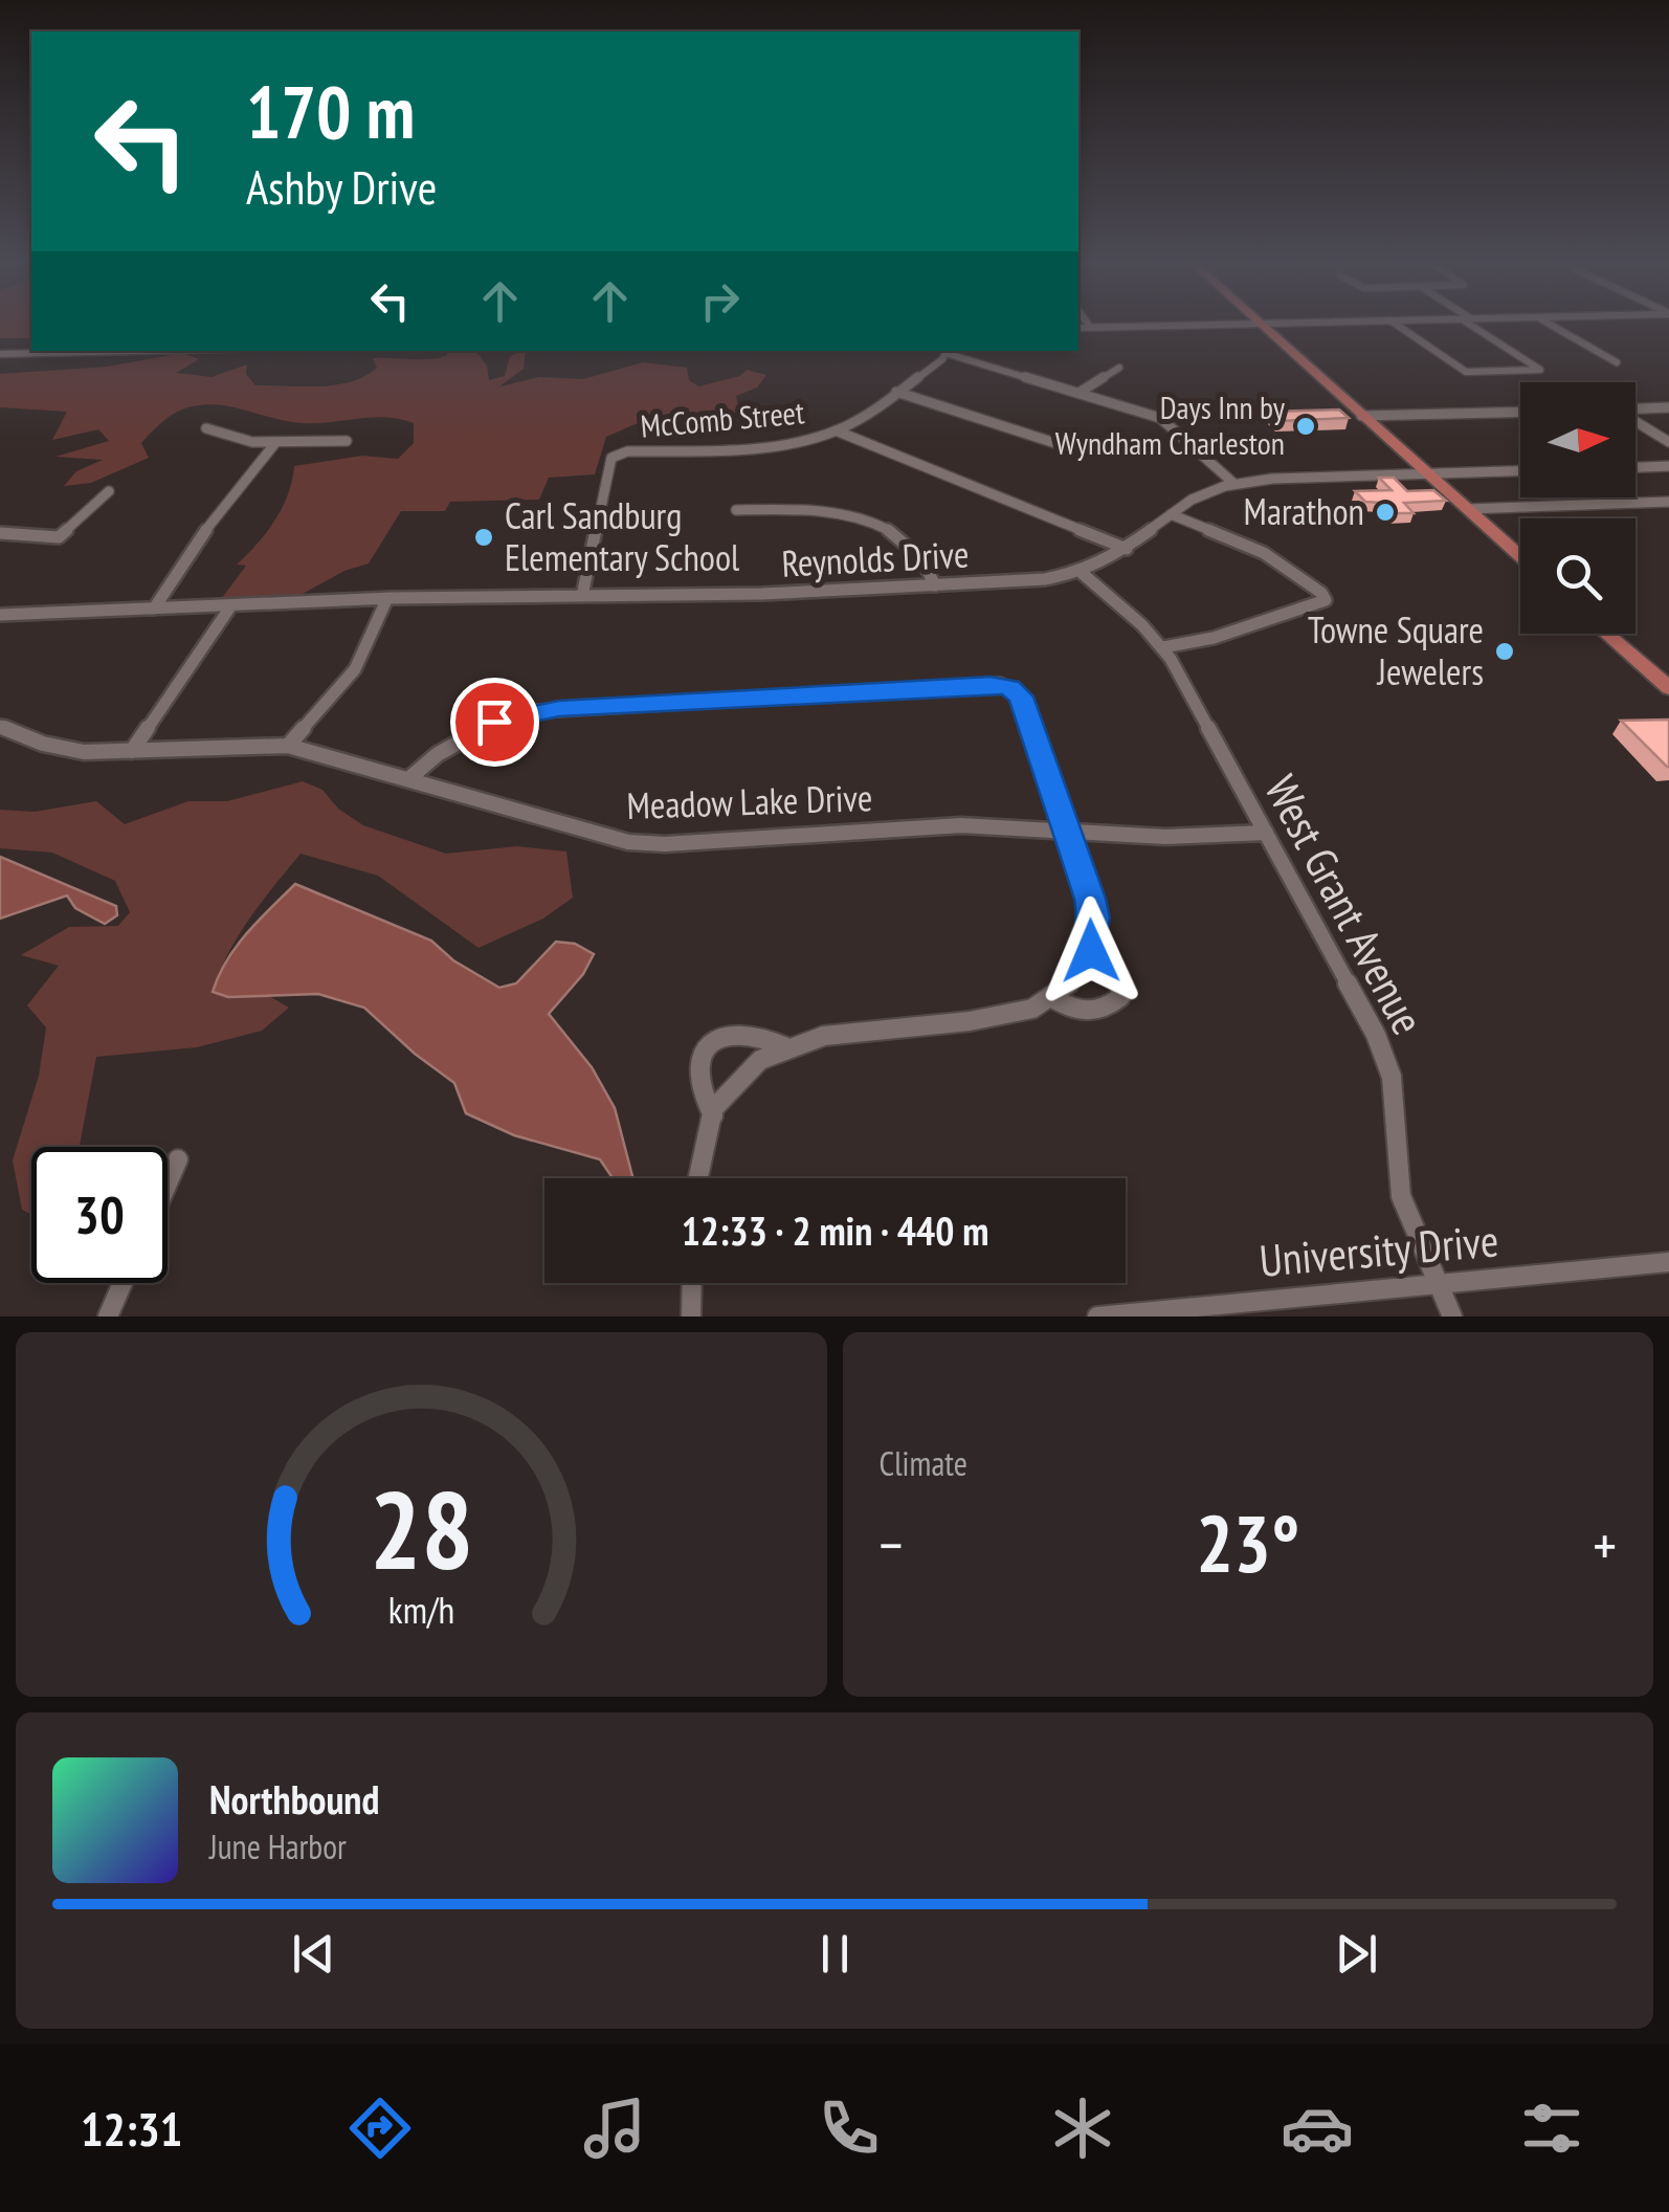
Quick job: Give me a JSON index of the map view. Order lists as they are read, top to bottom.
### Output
{
  "streets": {
    "street": [
      "McComb Street",
      "Reynolds Drive",
      "Meadow Lake Drive",
      "West Grant Avenue",
      "University Drive"
    ]
  },
  "crossings": [
    ["McComb Street", "Reynolds Drive"],
    ["Reynolds Drive", "West Grant Avenue"],
    ["Meadow Lake Drive", "West Grant Avenue"],
    ["West Grant Avenue", "University Drive"]
  ],
  "places": [
    "Days Inn by Wyndham Charleston",
    "Marathon",
    "Carl Sandburg Elementary School",
    "Towne Square Jewelers"
  ],
  "north": "right",
  "page": {
    "turn": ["170 m", "Ashby Drive"],
    "limit": "30",
    "trip": "12:33 · 2 min · 440 m",
    "tile": "Climate",
    "heat": ["−", "23°", "+"],
    "song": ["Northbound", "June Harbor"],
    "tabs": "12:31",
    "gauge": ["28", "km/h"]
  }
}
